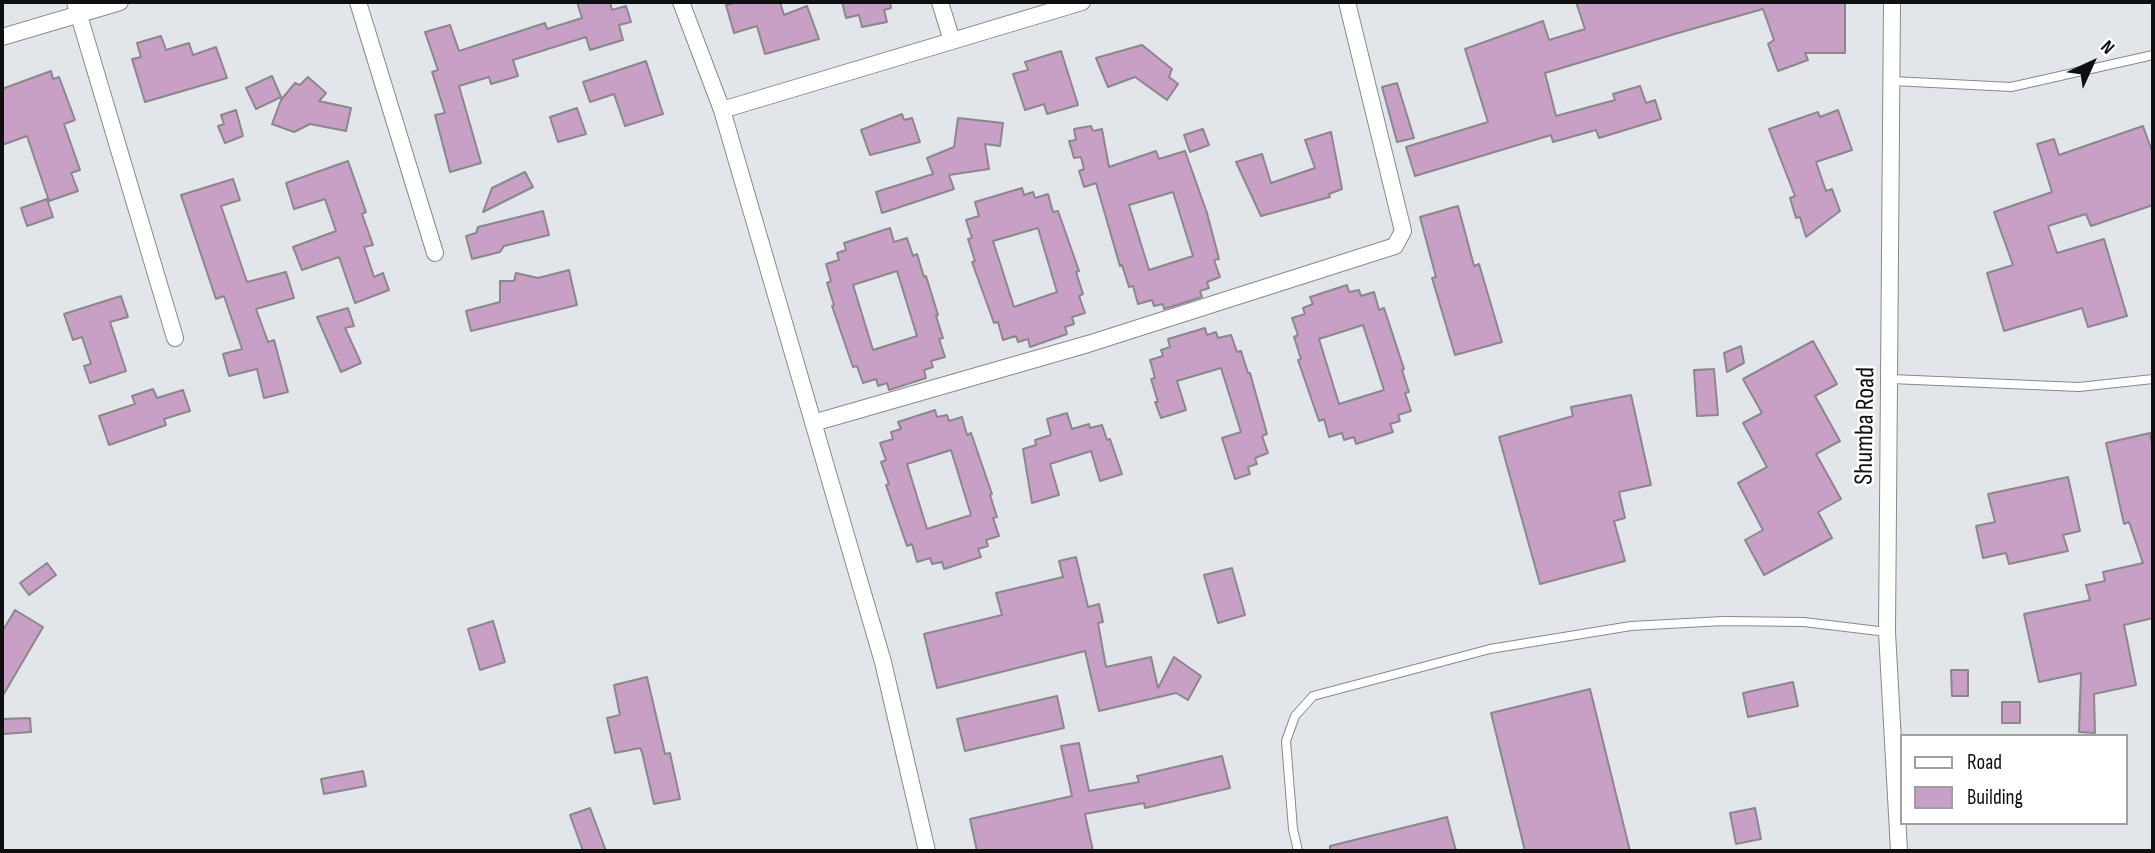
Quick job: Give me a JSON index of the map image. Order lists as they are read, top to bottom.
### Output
{
  "streets": {
    "street": ["Shumba Road"]
  },
  "legend": ["Road", "Building"],
  "north": "top right"
}
